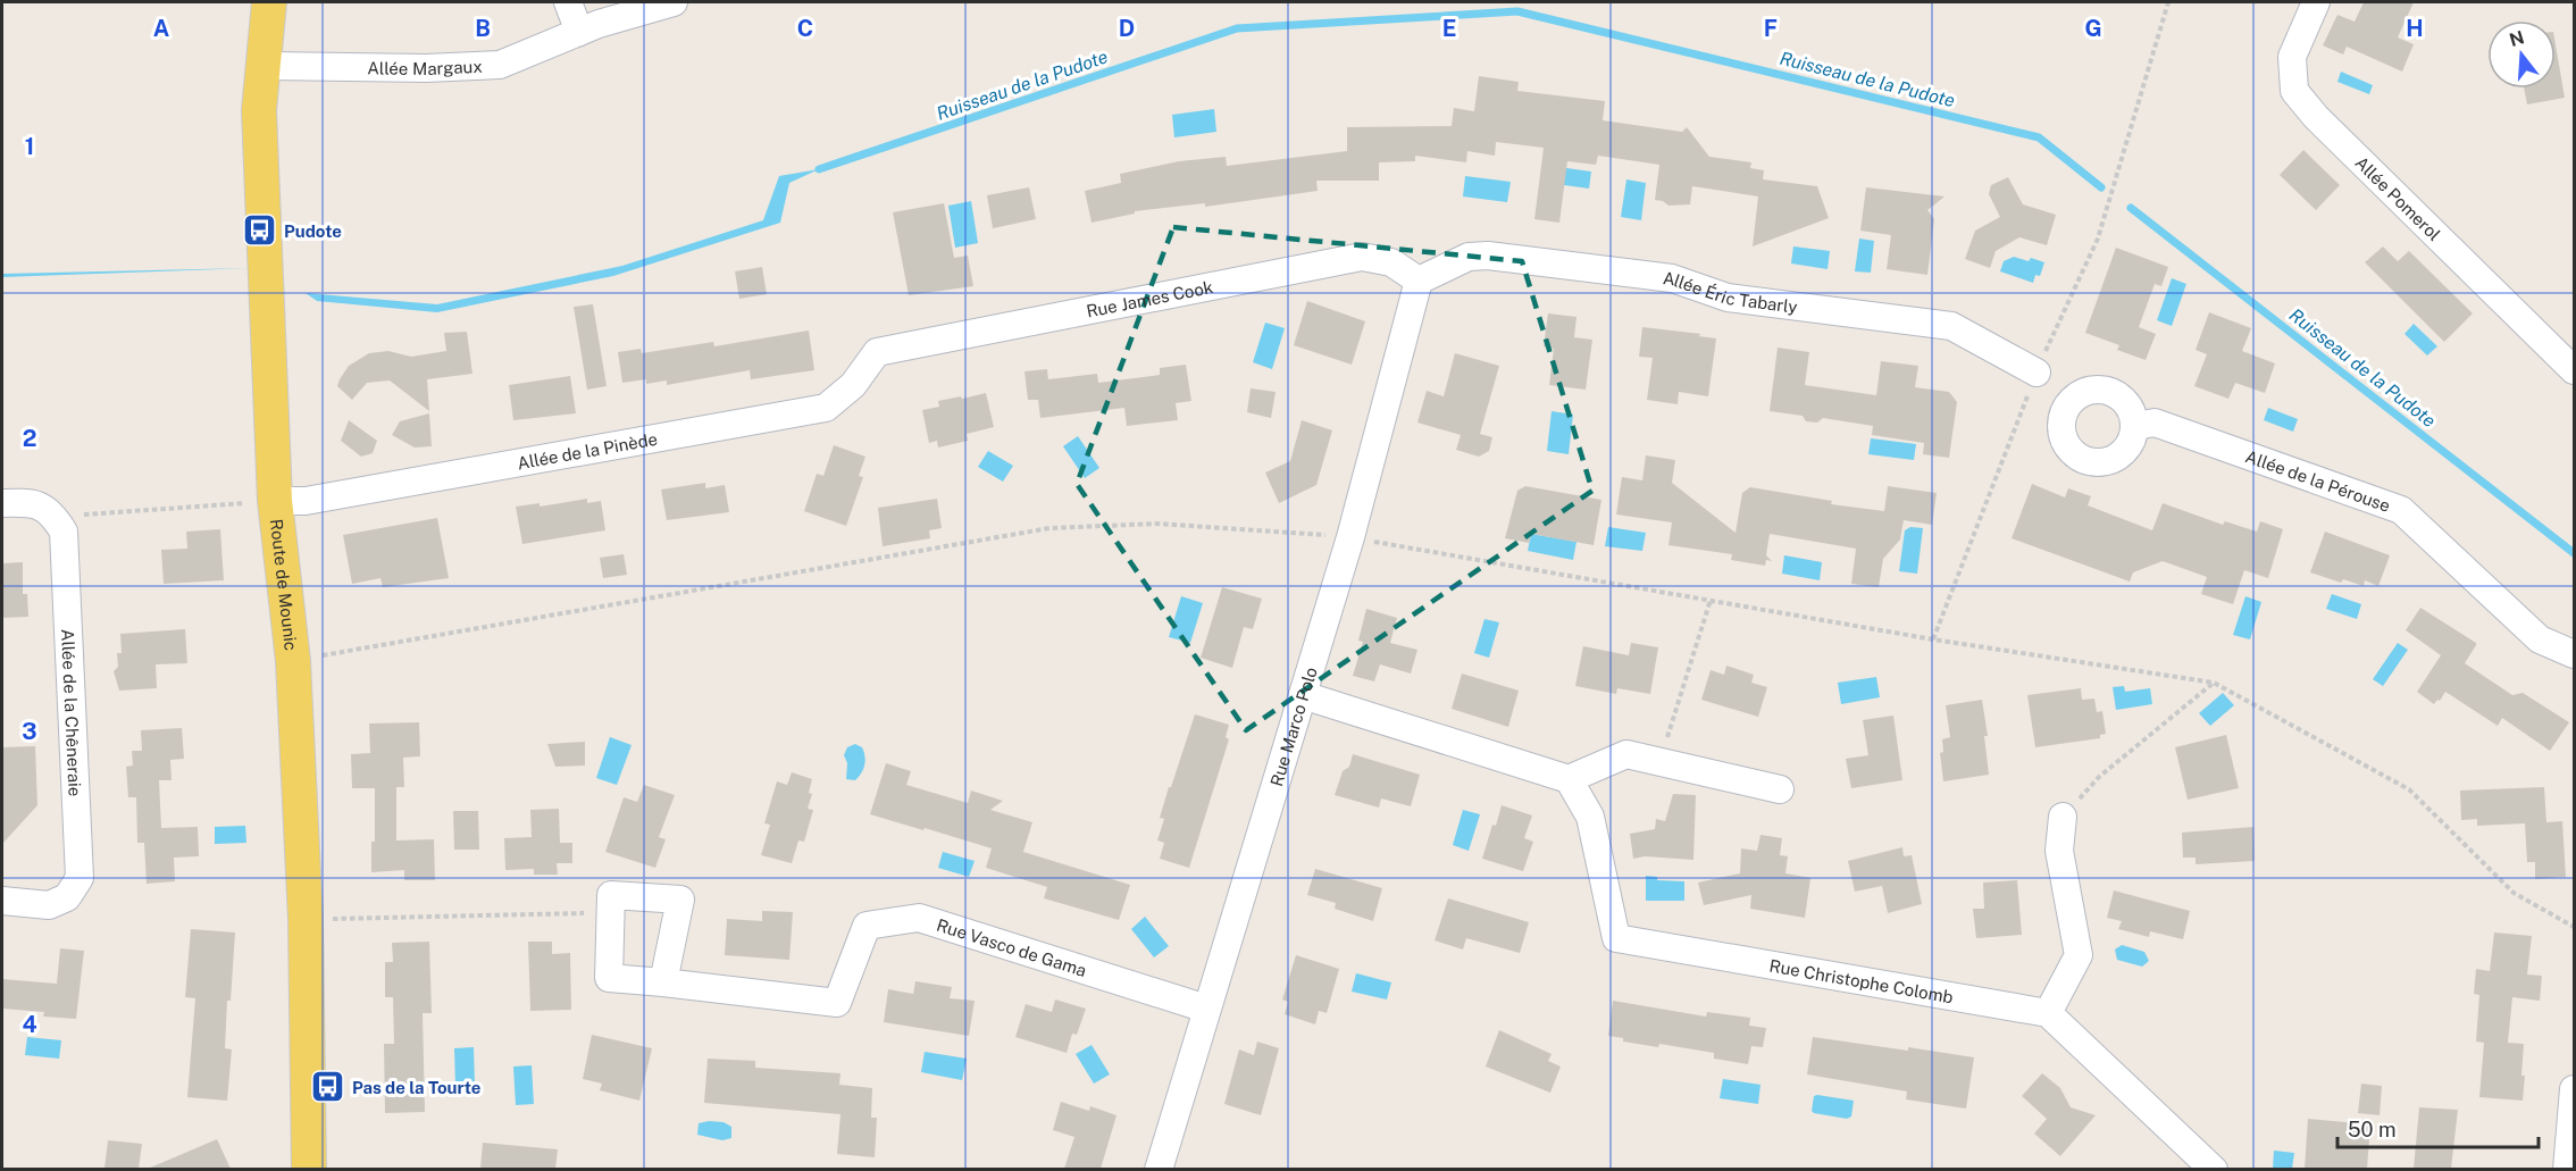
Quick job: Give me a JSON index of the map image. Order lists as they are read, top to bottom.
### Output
{
  "streets": {
    "main road": ["Route de Mounic"],
    "street": [
      "Allée Margaux",
      "Allée Pomerol",
      "Allée Éric Tabarly",
      "Rue James Cook",
      "Allée de la Pinède",
      "Allée de la Pérouse",
      "Allée de la Chêneraie",
      "Rue Marco Polo",
      "Rue Vasco de Gama",
      "Rue Christophe Colomb"
    ]
  },
  "crossings": [
    ["Allée Margaux", "Route de Mounic"],
    ["Allée Éric Tabarly", "Rue James Cook"],
    ["Allée Éric Tabarly", "Rue Marco Polo"],
    ["Rue James Cook", "Allée de la Pinède"],
    ["Rue James Cook", "Rue Marco Polo"],
    ["Allée de la Pinède", "Route de Mounic"],
    ["Rue Marco Polo", "Rue Vasco de Gama"]
  ],
  "water": ["Ruisseau de la Pudote"],
  "places": {
    "bus stop": ["Pudote", "Pas de la Tourte"]
  },
  "scale_bar": "50 m",
  "north": "top",
  "grid": {
    "columns": [
      "A",
      "B",
      "C",
      "D",
      "E",
      "F",
      "G",
      "H"
    ],
    "rows": [
      "1",
      "2",
      "3",
      "4"
    ]
  }
}
